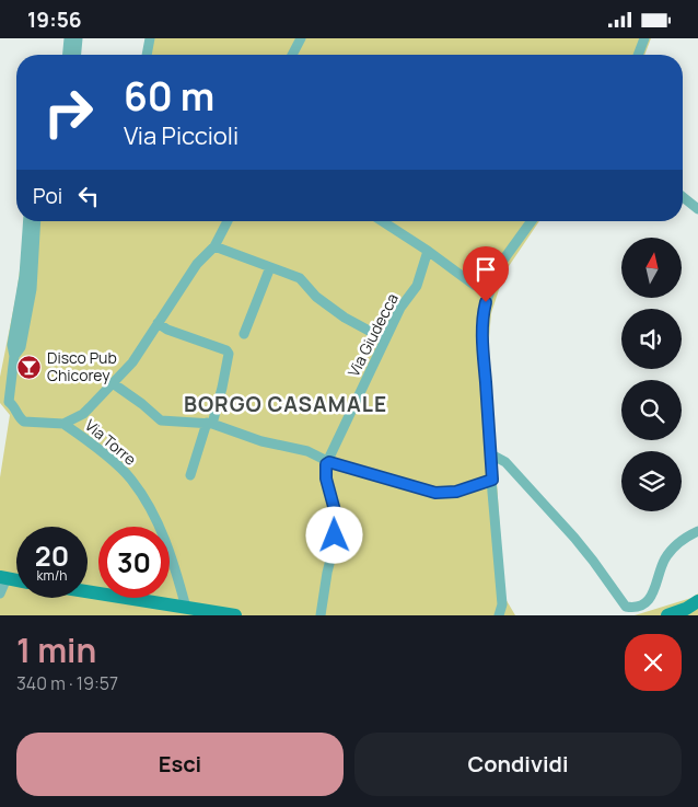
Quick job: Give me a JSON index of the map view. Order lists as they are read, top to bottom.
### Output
{
  "streets": {
    "street": ["Via Giudecca", "Via Torre"]
  },
  "districts": ["BORGO CASAMALE"],
  "places": {
    "bar": ["Disco Pub Chicorey"]
  },
  "north": "top",
  "page": {
    "status": "19:56",
    "turn": ["60 m", "Via Piccioli"],
    "then": "Poi",
    "speed": "20 km/h",
    "limit": "30",
    "heading": ["1 min", "340 m · 19:57"],
    "buttons": ["Esci", "Condividi"]
  }
}
